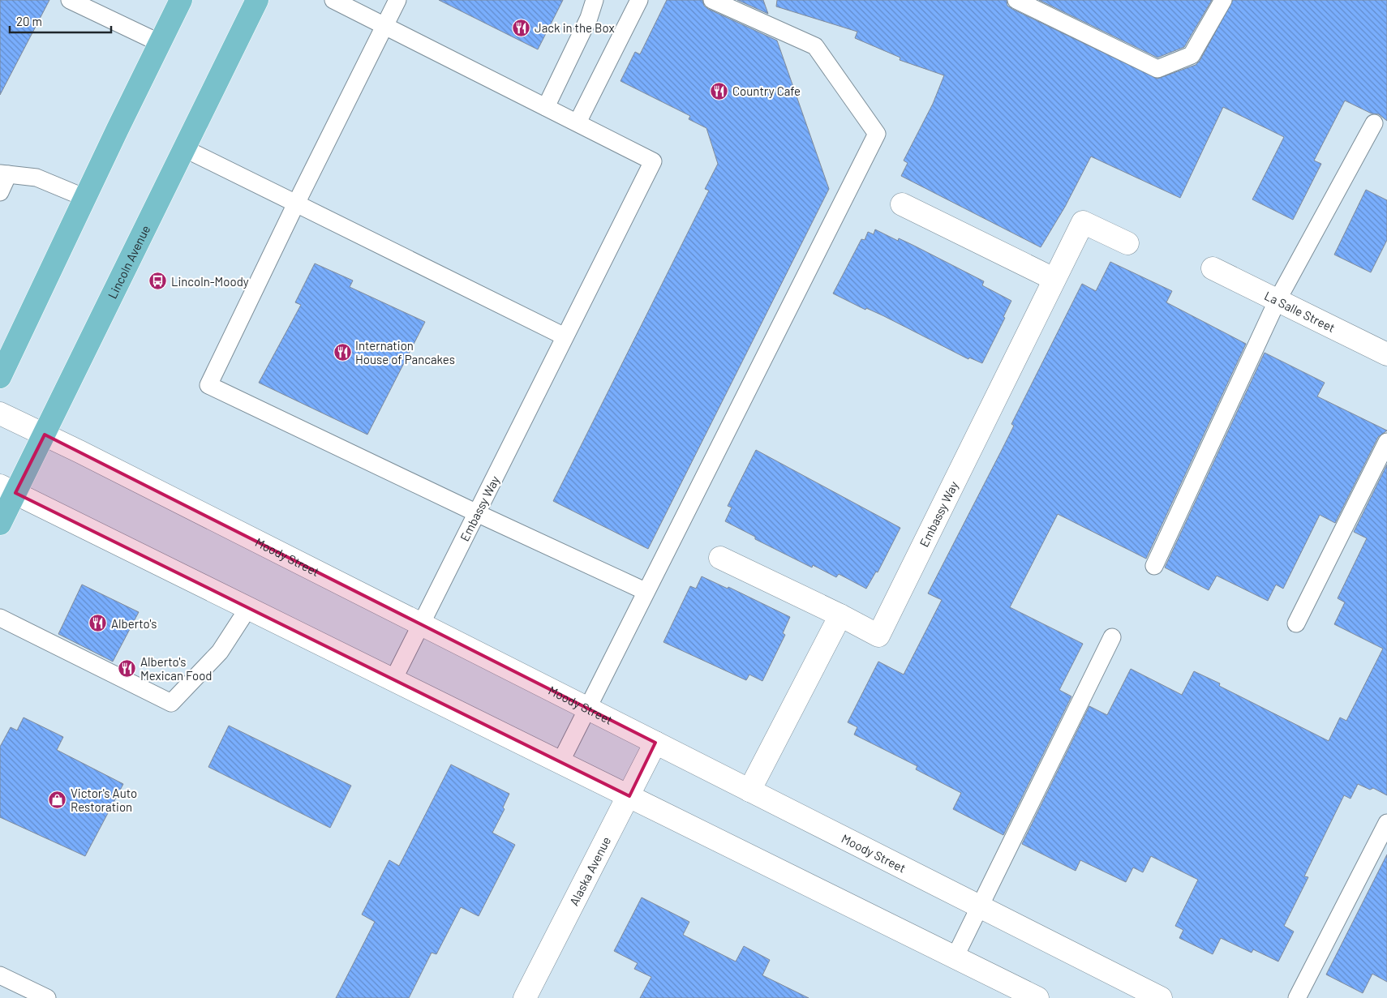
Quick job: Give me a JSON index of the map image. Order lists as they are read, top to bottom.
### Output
{
  "streets": {
    "main road": [
      "Lincoln Avenue",
      "La Salle Street",
      "Embassy Way",
      "Moody Street",
      "Alaska Avenue"
    ]
  },
  "crossings": [
    ["Lincoln Avenue", "Moody Street"],
    ["Embassy Way", "Moody Street"],
    ["Moody Street", "Alaska Avenue"]
  ],
  "places": {
    "restaurant": [
      "Jack in the Box",
      "Country Cafe",
      "Internation House of Pancakes",
      "Alberto's",
      "Alberto's Mexican Food"
    ],
    "bus stop": ["Lincoln-Moody"],
    "shop": ["Victor's Auto Restoration"]
  },
  "scale_bar": "20 m"
}
